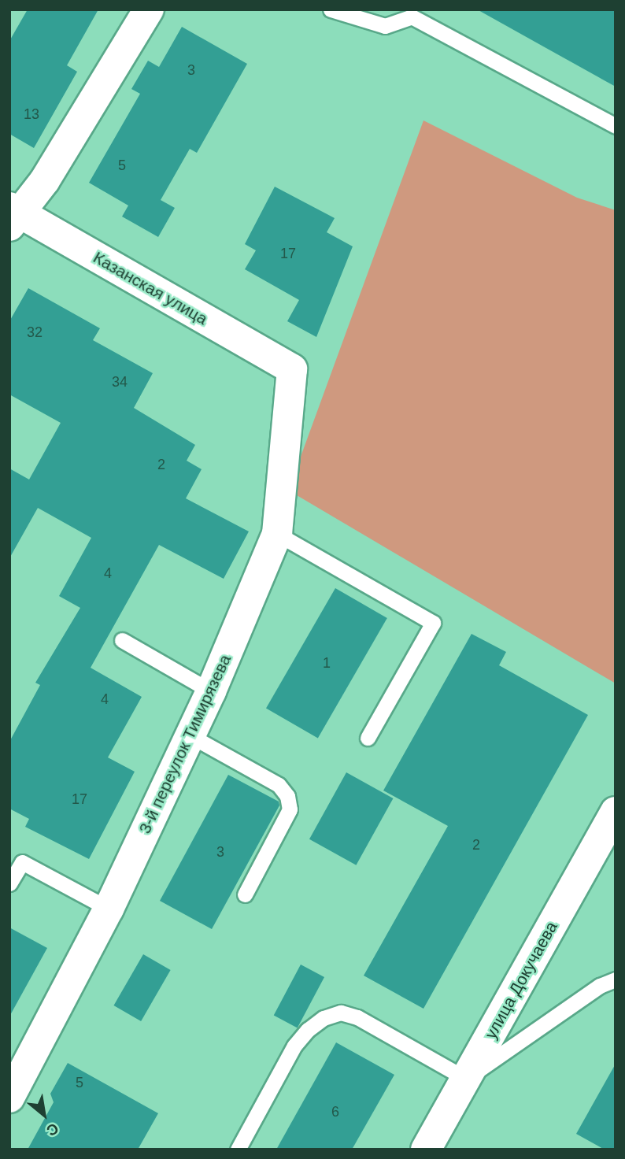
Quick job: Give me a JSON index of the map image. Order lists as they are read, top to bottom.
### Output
{
  "streets": {
    "street": ["Казанская улица", "3-й переулок Тимирязева", "улица Докучаева"]
  },
  "crossings": [
    ["Казанская улица", "3-й переулок Тимирязева"]
  ],
  "house_numbers": [
    "3",
    "13",
    "5",
    "17",
    "32",
    "34",
    "2",
    "4",
    "1",
    "4",
    "17",
    "2",
    "3",
    "5",
    "6"
  ],
  "north": "bottom right"
}
